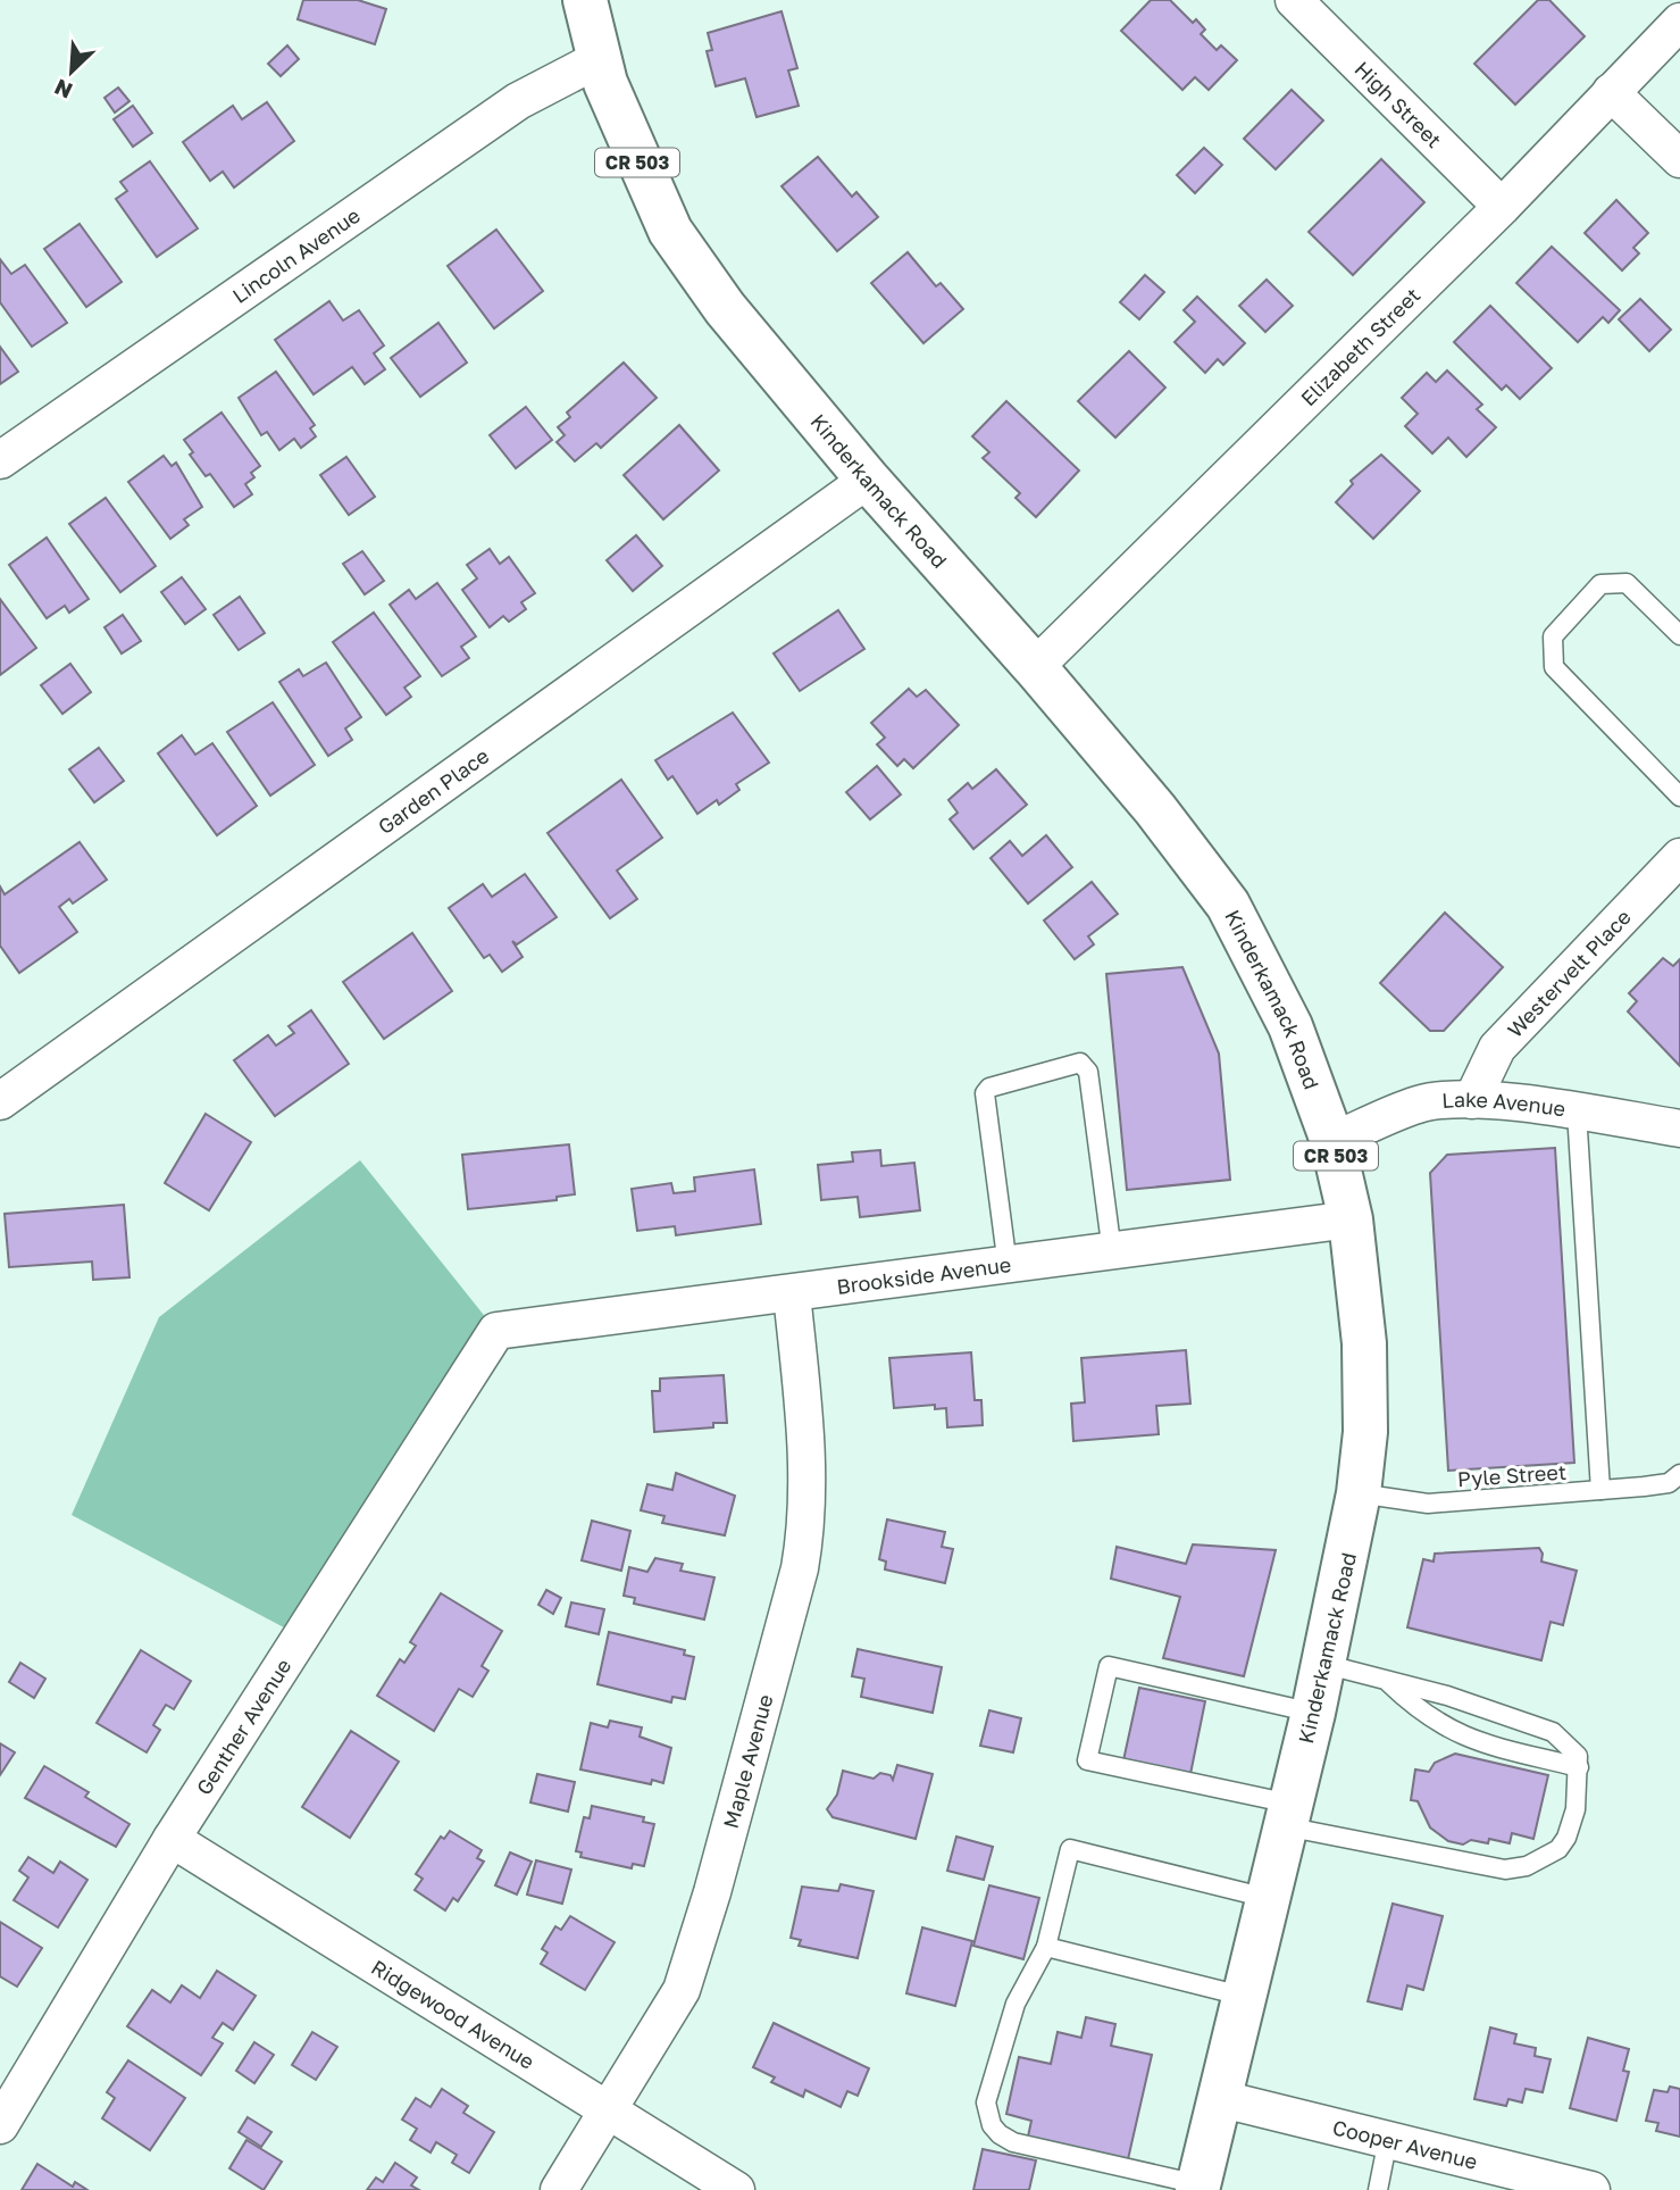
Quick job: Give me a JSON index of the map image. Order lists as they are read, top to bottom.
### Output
{
  "streets": {
    "main road": ["CR 503", "Kinderkamack Road"],
    "street": [
      "High Street",
      "Lincoln Avenue",
      "Elizabeth Street",
      "Garden Place",
      "Westervelt Place",
      "Lake Avenue",
      "Brookside Avenue",
      "Genther Avenue",
      "Maple Avenue",
      "Ridgewood Avenue",
      "Cooper Avenue"
    ],
    "lane": ["Pyle Street"]
  },
  "crossings": [
    ["High Street", "Elizabeth Street"],
    ["Lincoln Avenue", "Kinderkamack Road"],
    ["Elizabeth Street", "Kinderkamack Road"],
    ["Kinderkamack Road", "Garden Place"],
    ["Kinderkamack Road", "Lake Avenue"],
    ["Kinderkamack Road", "Brookside Avenue"],
    ["Kinderkamack Road", "Pyle Street"],
    ["Kinderkamack Road", "Cooper Avenue"],
    ["Westervelt Place", "Lake Avenue"],
    ["Brookside Avenue", "Genther Avenue"],
    ["Brookside Avenue", "Maple Avenue"],
    ["Genther Avenue", "Ridgewood Avenue"],
    ["Maple Avenue", "Ridgewood Avenue"]
  ],
  "north": "bottom left"
}
